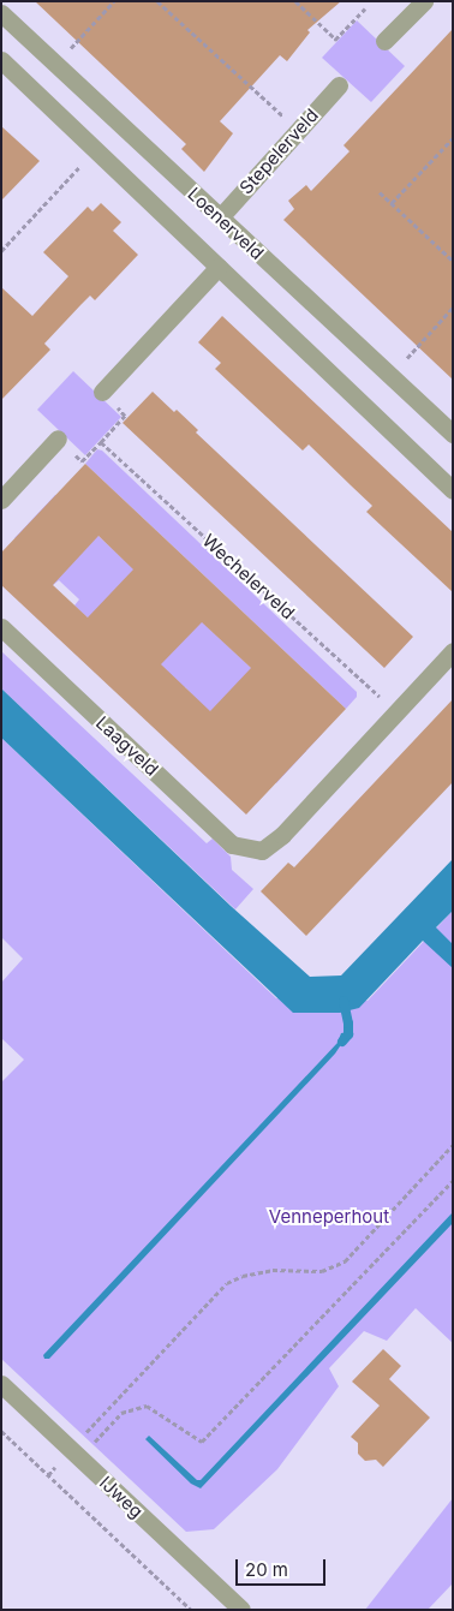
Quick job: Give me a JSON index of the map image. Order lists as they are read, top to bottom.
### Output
{
  "streets": {
    "street": [
      "Stepelerveld",
      "Loenerveld",
      "Laagveld",
      "IJweg"
    ],
    "path": ["Wechelerveld"]
  },
  "crossings": [
    ["Stepelerveld", "Loenerveld"],
    ["Wechelerveld", "Laagveld"]
  ],
  "parks": ["Venneperhout"],
  "scale_bar": "20 m"
}
